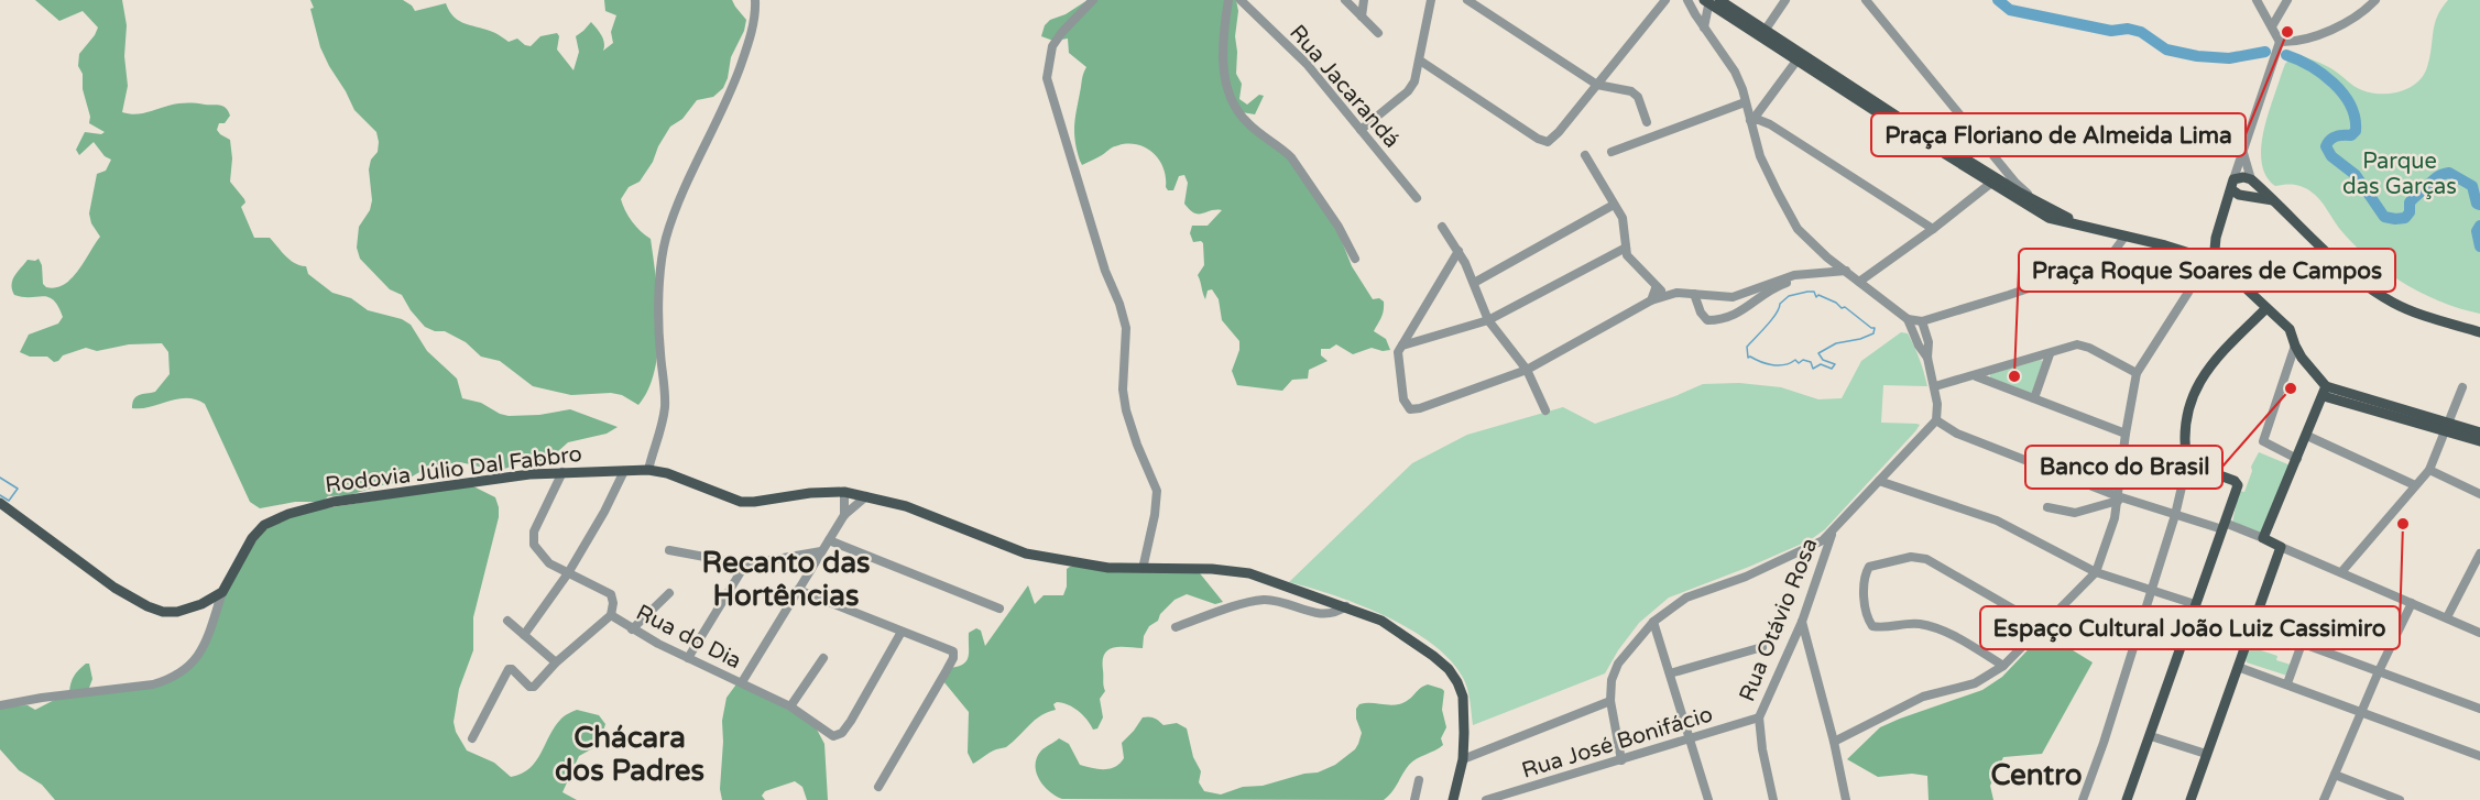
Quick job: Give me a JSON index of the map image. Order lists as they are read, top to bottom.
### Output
{
  "streets": {
    "main road": ["Rodovia Júlio Dal Fabbro"],
    "street": [
      "Rua Jacarandá",
      "Rua Otávio Rosa",
      "Rua do Dia",
      "Rua José Bonifácio"
    ]
  },
  "crossings": [
    ["Rua Otávio Rosa", "Rua José Bonifácio"]
  ],
  "districts": ["Recanto das Hortências", "Chácara dos Padres", "Centro"],
  "parks": ["Parque das Garças"],
  "places": [
    "Praça Floriano de Almeida Lima",
    "Praça Roque Soares de Campos",
    "Banco do Brasil",
    "Espaço Cultural João Luiz Cassimiro"
  ]
}
